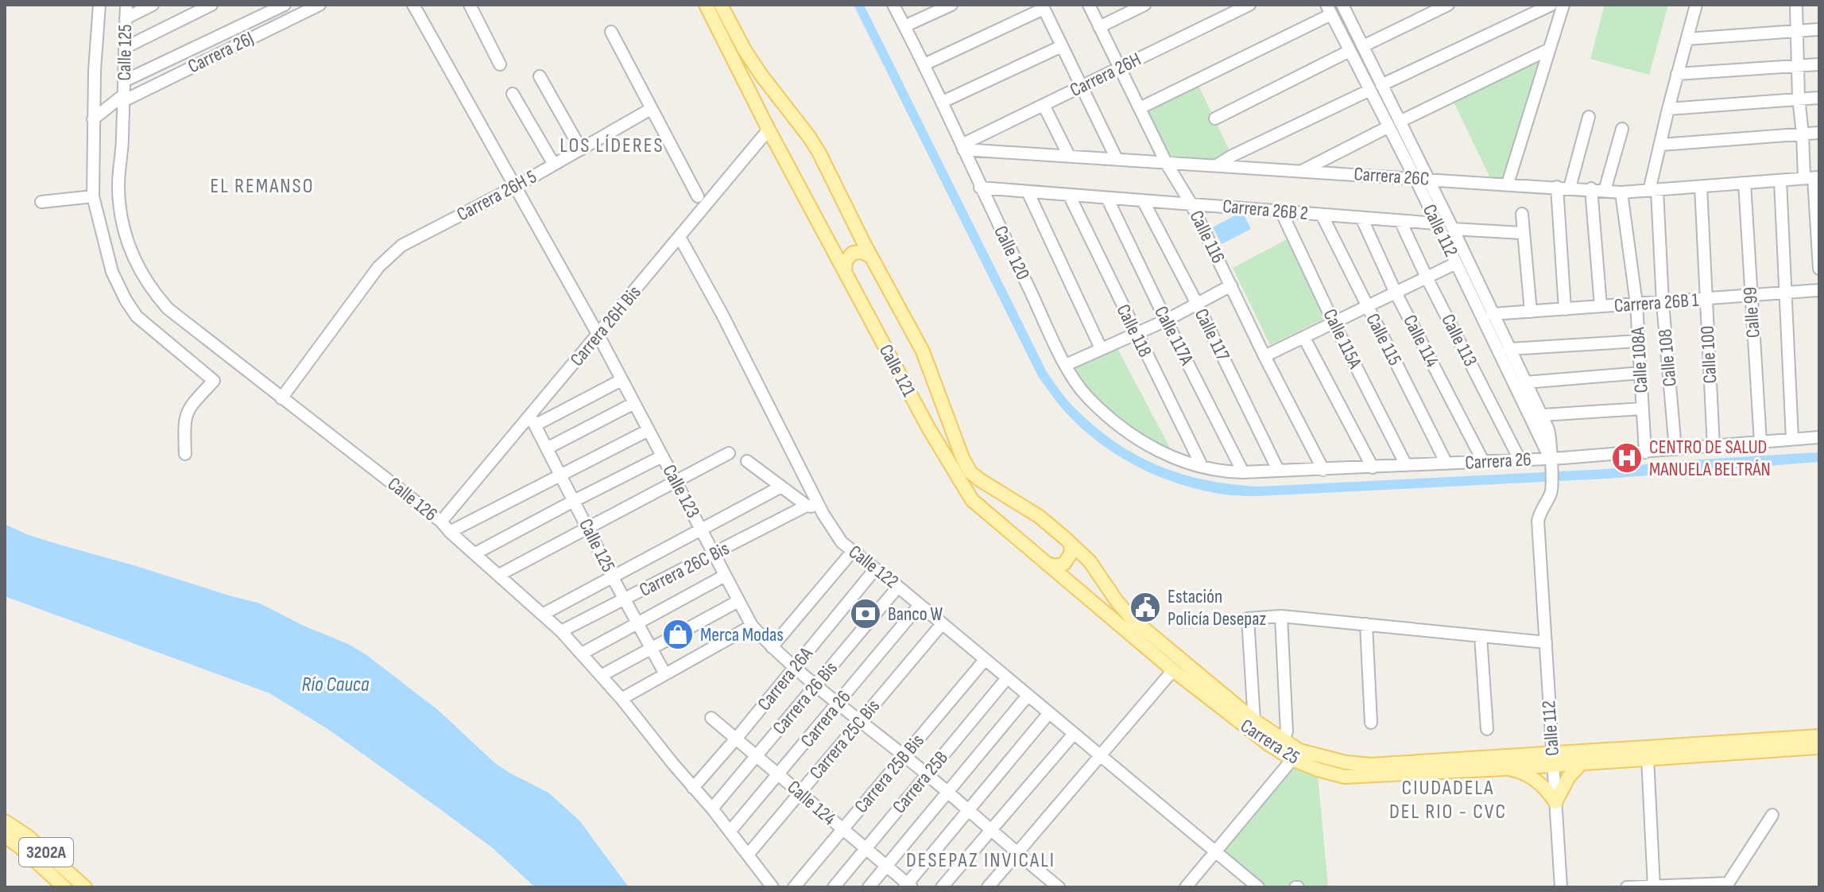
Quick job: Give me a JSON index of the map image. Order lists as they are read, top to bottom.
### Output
{
  "streets": {
    "main road": ["Calle 121", "Carrera 25", "3202A"],
    "street": [
      "Calle 125",
      "Carrera 26J",
      "Carrera 26H",
      "Carrera 26C",
      "Carrera 26H 5",
      "Carrera 26B 2",
      "Calle 112",
      "Calle 116",
      "Calle 120",
      "Carrera 26B 1",
      "Calle 99",
      "Carrera 26H Bis",
      "Calle 118",
      "Calle 117",
      "Calle 117A",
      "Calle 115A",
      "Calle 115",
      "Calle 113",
      "Calle 114",
      "Calle 100",
      "Calle 108",
      "Calle 108A",
      "Carrera 26",
      "Calle 123",
      "Calle 126",
      "Calle 122",
      "Carrera 26C Bis",
      "Carrera 26A",
      "Carrera 26 Bis",
      "Carrera 25C Bis",
      "Carrera 25B Bis",
      "Carrera 25B",
      "Calle 124"
    ]
  },
  "crossings": [
    ["Calle 125", "Carrera 26J"],
    ["Calle 125", "Carrera 26H Bis"],
    ["Calle 125", "Calle 126"],
    ["Calle 125", "Carrera 26C Bis"],
    ["Carrera 26J", "Calle 126"],
    ["Carrera 26H", "Carrera 26C"],
    ["Carrera 26H", "Calle 116"],
    ["Carrera 26H", "Calle 120"],
    ["Carrera 26C", "Calle 112"],
    ["Carrera 26C", "Calle 116"],
    ["Carrera 26C", "Calle 120"],
    ["Carrera 26C", "Calle 99"],
    ["Carrera 26C", "Calle 100"],
    ["Carrera 26C", "Calle 108"],
    ["Carrera 26C", "Calle 108A"],
    ["Carrera 26H 5", "Calle 123"],
    ["Carrera 26H 5", "Calle 126"],
    ["Carrera 26B 2", "Calle 112"],
    ["Carrera 26B 2", "Calle 116"],
    ["Carrera 26B 2", "Calle 120"],
    ["Carrera 26B 2", "Calle 118"],
    ["Carrera 26B 2", "Calle 117"],
    ["Carrera 26B 2", "Calle 117A"],
    ["Carrera 26B 2", "Calle 115A"],
    ["Carrera 26B 2", "Calle 115"],
    ["Carrera 26B 2", "Calle 113"],
    ["Carrera 26B 2", "Calle 114"],
    ["Calle 112", "Carrera 26B 1"],
    ["Calle 112", "Carrera 26"],
    ["Calle 112", "Carrera 25"],
    ["Calle 116", "Carrera 26"],
    ["Calle 120", "Carrera 26"],
    ["Carrera 26B 1", "Calle 99"],
    ["Carrera 26B 1", "Calle 100"],
    ["Carrera 26B 1", "Calle 108"],
    ["Carrera 26B 1", "Calle 108A"],
    ["Calle 99", "Carrera 26"],
    ["Carrera 26H Bis", "Calle 121"],
    ["Carrera 26H Bis", "Calle 123"],
    ["Carrera 26H Bis", "Calle 126"],
    ["Carrera 26H Bis", "Calle 122"],
    ["Calle 118", "Carrera 26"],
    ["Calle 117", "Carrera 26"],
    ["Calle 117A", "Carrera 26"],
    ["Calle 115A", "Carrera 26"],
    ["Calle 115", "Carrera 26"],
    ["Calle 113", "Carrera 26"],
    ["Calle 114", "Carrera 26"],
    ["Calle 100", "Carrera 26"],
    ["Calle 108", "Carrera 26"],
    ["Calle 108A", "Carrera 26"],
    ["Calle 121", "Carrera 25"],
    ["Carrera 26", "Calle 123"],
    ["Carrera 26", "Calle 126"],
    ["Carrera 26", "Calle 122"],
    ["Carrera 26", "Calle 124"],
    ["Calle 123", "Carrera 26C Bis"],
    ["Calle 123", "Carrera 26A"],
    ["Calle 123", "Carrera 26 Bis"],
    ["Calle 123", "Carrera 25C Bis"],
    ["Calle 123", "Carrera 25B Bis"],
    ["Calle 123", "Carrera 25B"],
    ["Calle 126", "Carrera 26C Bis"],
    ["Calle 126", "Carrera 26A"],
    ["Calle 126", "Carrera 26 Bis"],
    ["Calle 126", "Carrera 25C Bis"],
    ["Calle 122", "Carrera 26A"],
    ["Calle 122", "Carrera 26 Bis"],
    ["Calle 122", "Carrera 25C Bis"],
    ["Calle 122", "Carrera 25B Bis"],
    ["Calle 122", "Carrera 25B"],
    ["Carrera 26A", "Calle 124"],
    ["Carrera 26 Bis", "Calle 124"],
    ["Carrera 25C Bis", "Calle 124"],
    ["Carrera 25B Bis", "Calle 124"],
    ["Carrera 25B", "Calle 124"]
  ],
  "districts": [
    "LOS LÍDERES",
    "EL REMANSO",
    "CIUDADELA DEL RIO - CVC",
    "DESEPAZ INVICALI"
  ],
  "water": ["Río Cauca"],
  "places": {
    "hospital": ["CENTRO DE SALUD MANUELA BELTRÁN"],
    "public building": ["Estación Policía Desepaz"],
    "bank": ["Banco W"],
    "shop": ["Merca Modas"]
  }
}
